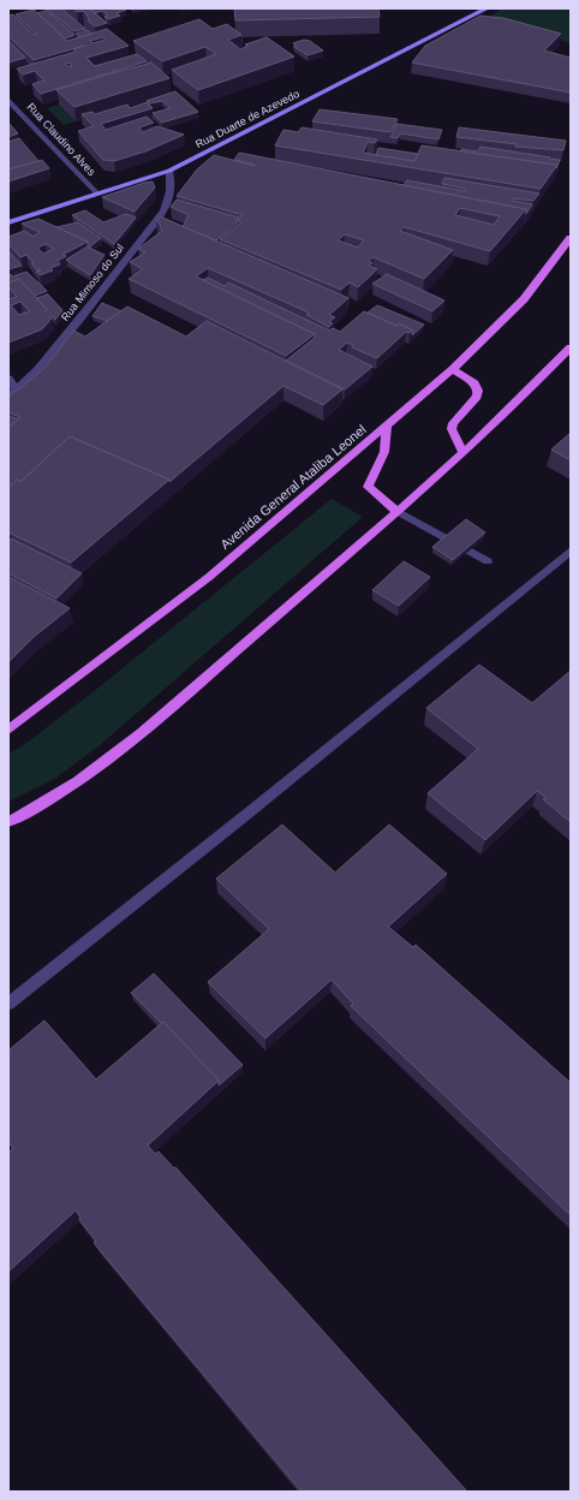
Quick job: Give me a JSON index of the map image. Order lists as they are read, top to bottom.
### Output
{
  "streets": {
    "main road": ["Rua Duarte de Azevedo", "Avenida General Ataliba Leonel"],
    "street": ["Rua Claudino Alves", "Rua Mimoso do Sul"]
  },
  "crossings": [
    ["Rua Duarte de Azevedo", "Rua Claudino Alves"],
    ["Rua Duarte de Azevedo", "Rua Mimoso do Sul"]
  ]
}
